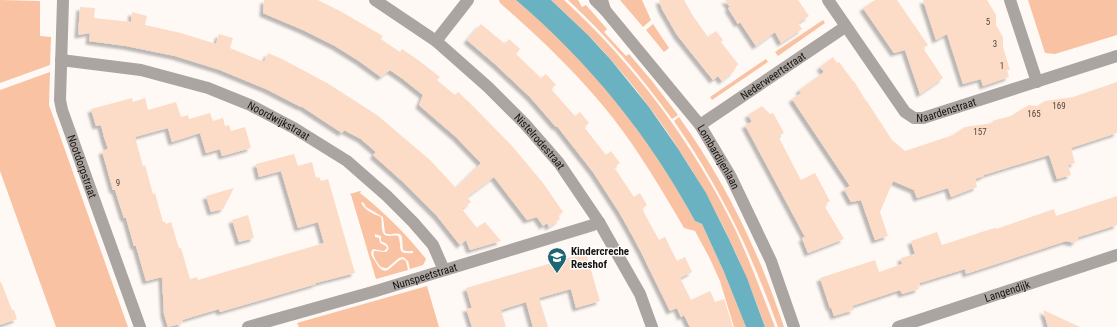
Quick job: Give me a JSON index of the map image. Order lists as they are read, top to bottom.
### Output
{
  "streets": {
    "street": [
      "Nederweertstraat",
      "Naardenstraat",
      "Noordwijkstraat",
      "Nistelrodestraat",
      "Lombardijenlaan",
      "Nootdorpstraat",
      "Nunspeetstraat",
      "Langendijk"
    ]
  },
  "crossings": [
    ["Nederweertstraat", "Naardenstraat"],
    ["Nederweertstraat", "Lombardijenlaan"],
    ["Noordwijkstraat", "Nootdorpstraat"],
    ["Noordwijkstraat", "Nunspeetstraat"],
    ["Nistelrodestraat", "Nunspeetstraat"]
  ],
  "places": {
    "school or university": ["Kindercreche Reeshof"]
  },
  "house_numbers": [
    "5",
    "3",
    "1",
    "169",
    "165",
    "157",
    "9"
  ]
}
